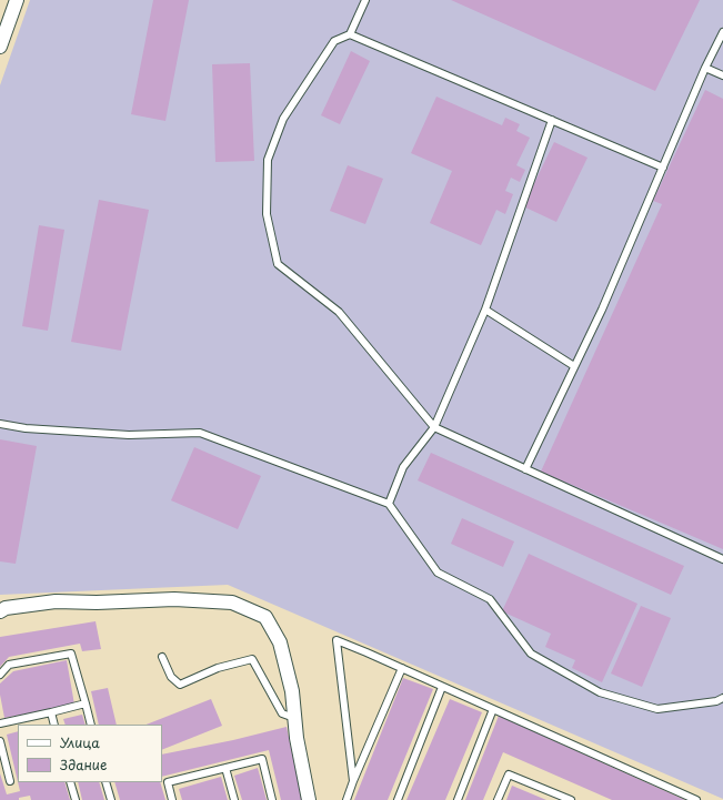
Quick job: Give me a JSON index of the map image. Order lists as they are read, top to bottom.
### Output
{
  "legend": ["Улица", "Здание"]
}
